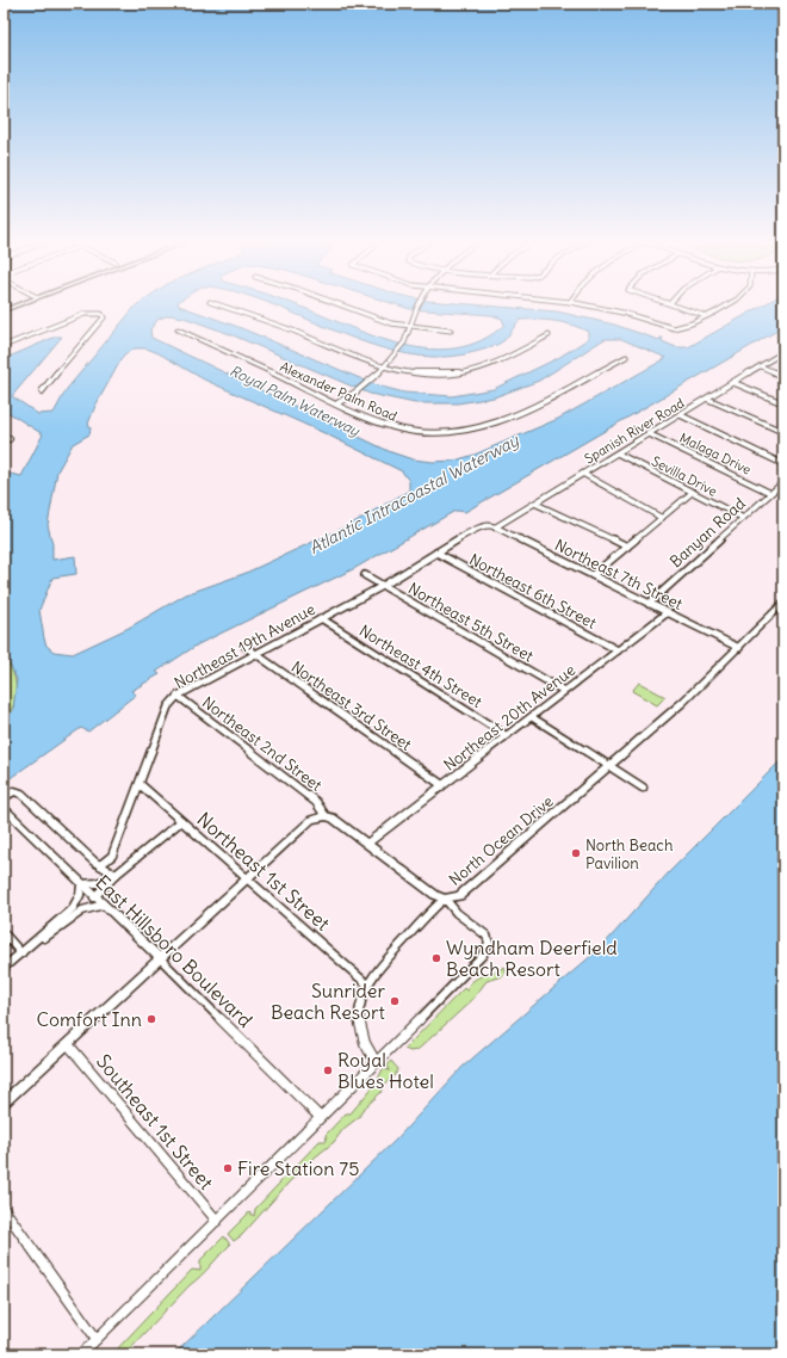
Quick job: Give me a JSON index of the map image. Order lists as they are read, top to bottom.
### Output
{
  "streets": {
    "main road": ["North Ocean Drive", "East Hillsboro Boulevard"],
    "street": [
      "Alexander Palm Road",
      "Spanish River Road",
      "Malaga Drive",
      "Sevilla Drive",
      "Banyan Road",
      "Northeast 7th Street",
      "Northeast 6th Street",
      "Northeast 5th Street",
      "Northeast 19th Avenue",
      "Northeast 4th Street",
      "Northeast 3rd Street",
      "Northeast 20th Avenue",
      "Northeast 2nd Street",
      "Northeast 1st Street",
      "Southeast 1st Street"
    ]
  },
  "crossings": [
    ["Spanish River Road", "Malaga Drive"],
    ["Spanish River Road", "Sevilla Drive"],
    ["Spanish River Road", "Northeast 7th Street"],
    ["Malaga Drive", "Banyan Road"],
    ["Sevilla Drive", "Banyan Road"],
    ["Banyan Road", "Northeast 7th Street"],
    ["Northeast 7th Street", "Northeast 19th Avenue"],
    ["Northeast 7th Street", "Northeast 20th Avenue"],
    ["Northeast 7th Street", "North Ocean Drive"],
    ["Northeast 6th Street", "Northeast 19th Avenue"],
    ["Northeast 6th Street", "Northeast 20th Avenue"],
    ["Northeast 5th Street", "Northeast 19th Avenue"],
    ["Northeast 5th Street", "Northeast 20th Avenue"],
    ["Northeast 19th Avenue", "Northeast 4th Street"],
    ["Northeast 19th Avenue", "Northeast 3rd Street"],
    ["Northeast 19th Avenue", "Northeast 2nd Street"],
    ["Northeast 19th Avenue", "Northeast 1st Street"],
    ["Northeast 4th Street", "Northeast 20th Avenue"],
    ["Northeast 3rd Street", "Northeast 20th Avenue"],
    ["Northeast 20th Avenue", "North Ocean Drive"],
    ["Northeast 2nd Street", "North Ocean Drive"]
  ],
  "water": ["Royal Palm Waterway", "Atlantic Intracoastal Waterway"],
  "places": [
    "North Beach Pavilion",
    "Wyndham Deerfield Beach Resort",
    "Sunrider Beach Resort",
    "Comfort Inn",
    "Royal Blues Hotel",
    "Fire Station 75"
  ]
}
